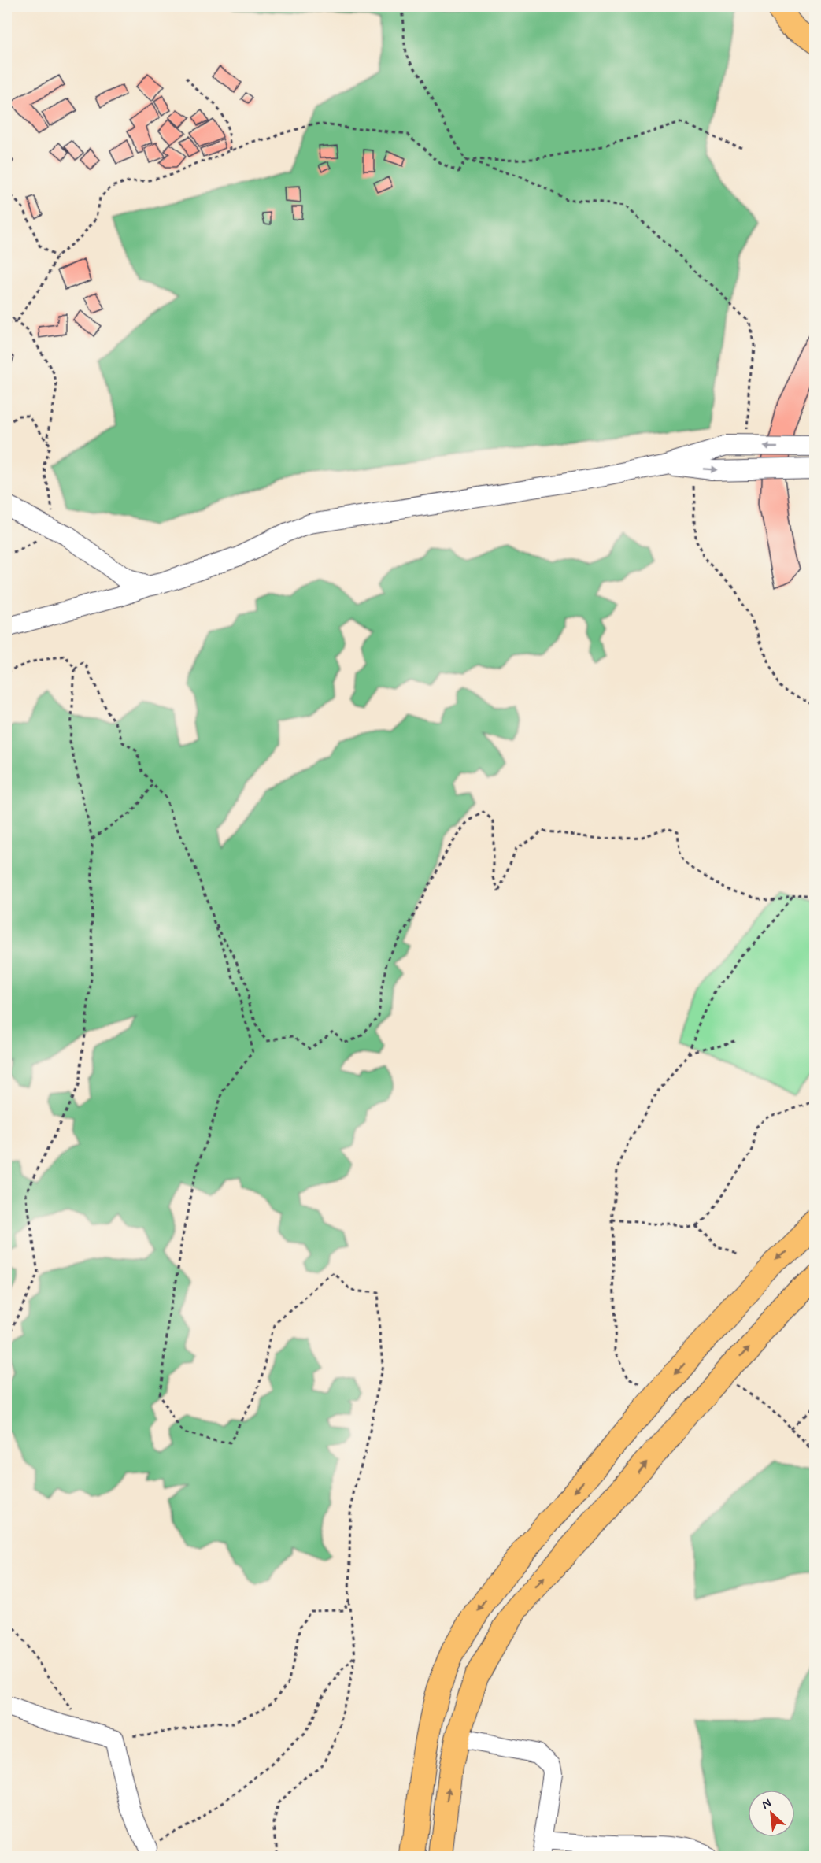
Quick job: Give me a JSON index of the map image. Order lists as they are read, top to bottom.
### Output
{
  "north": "top left"
}
